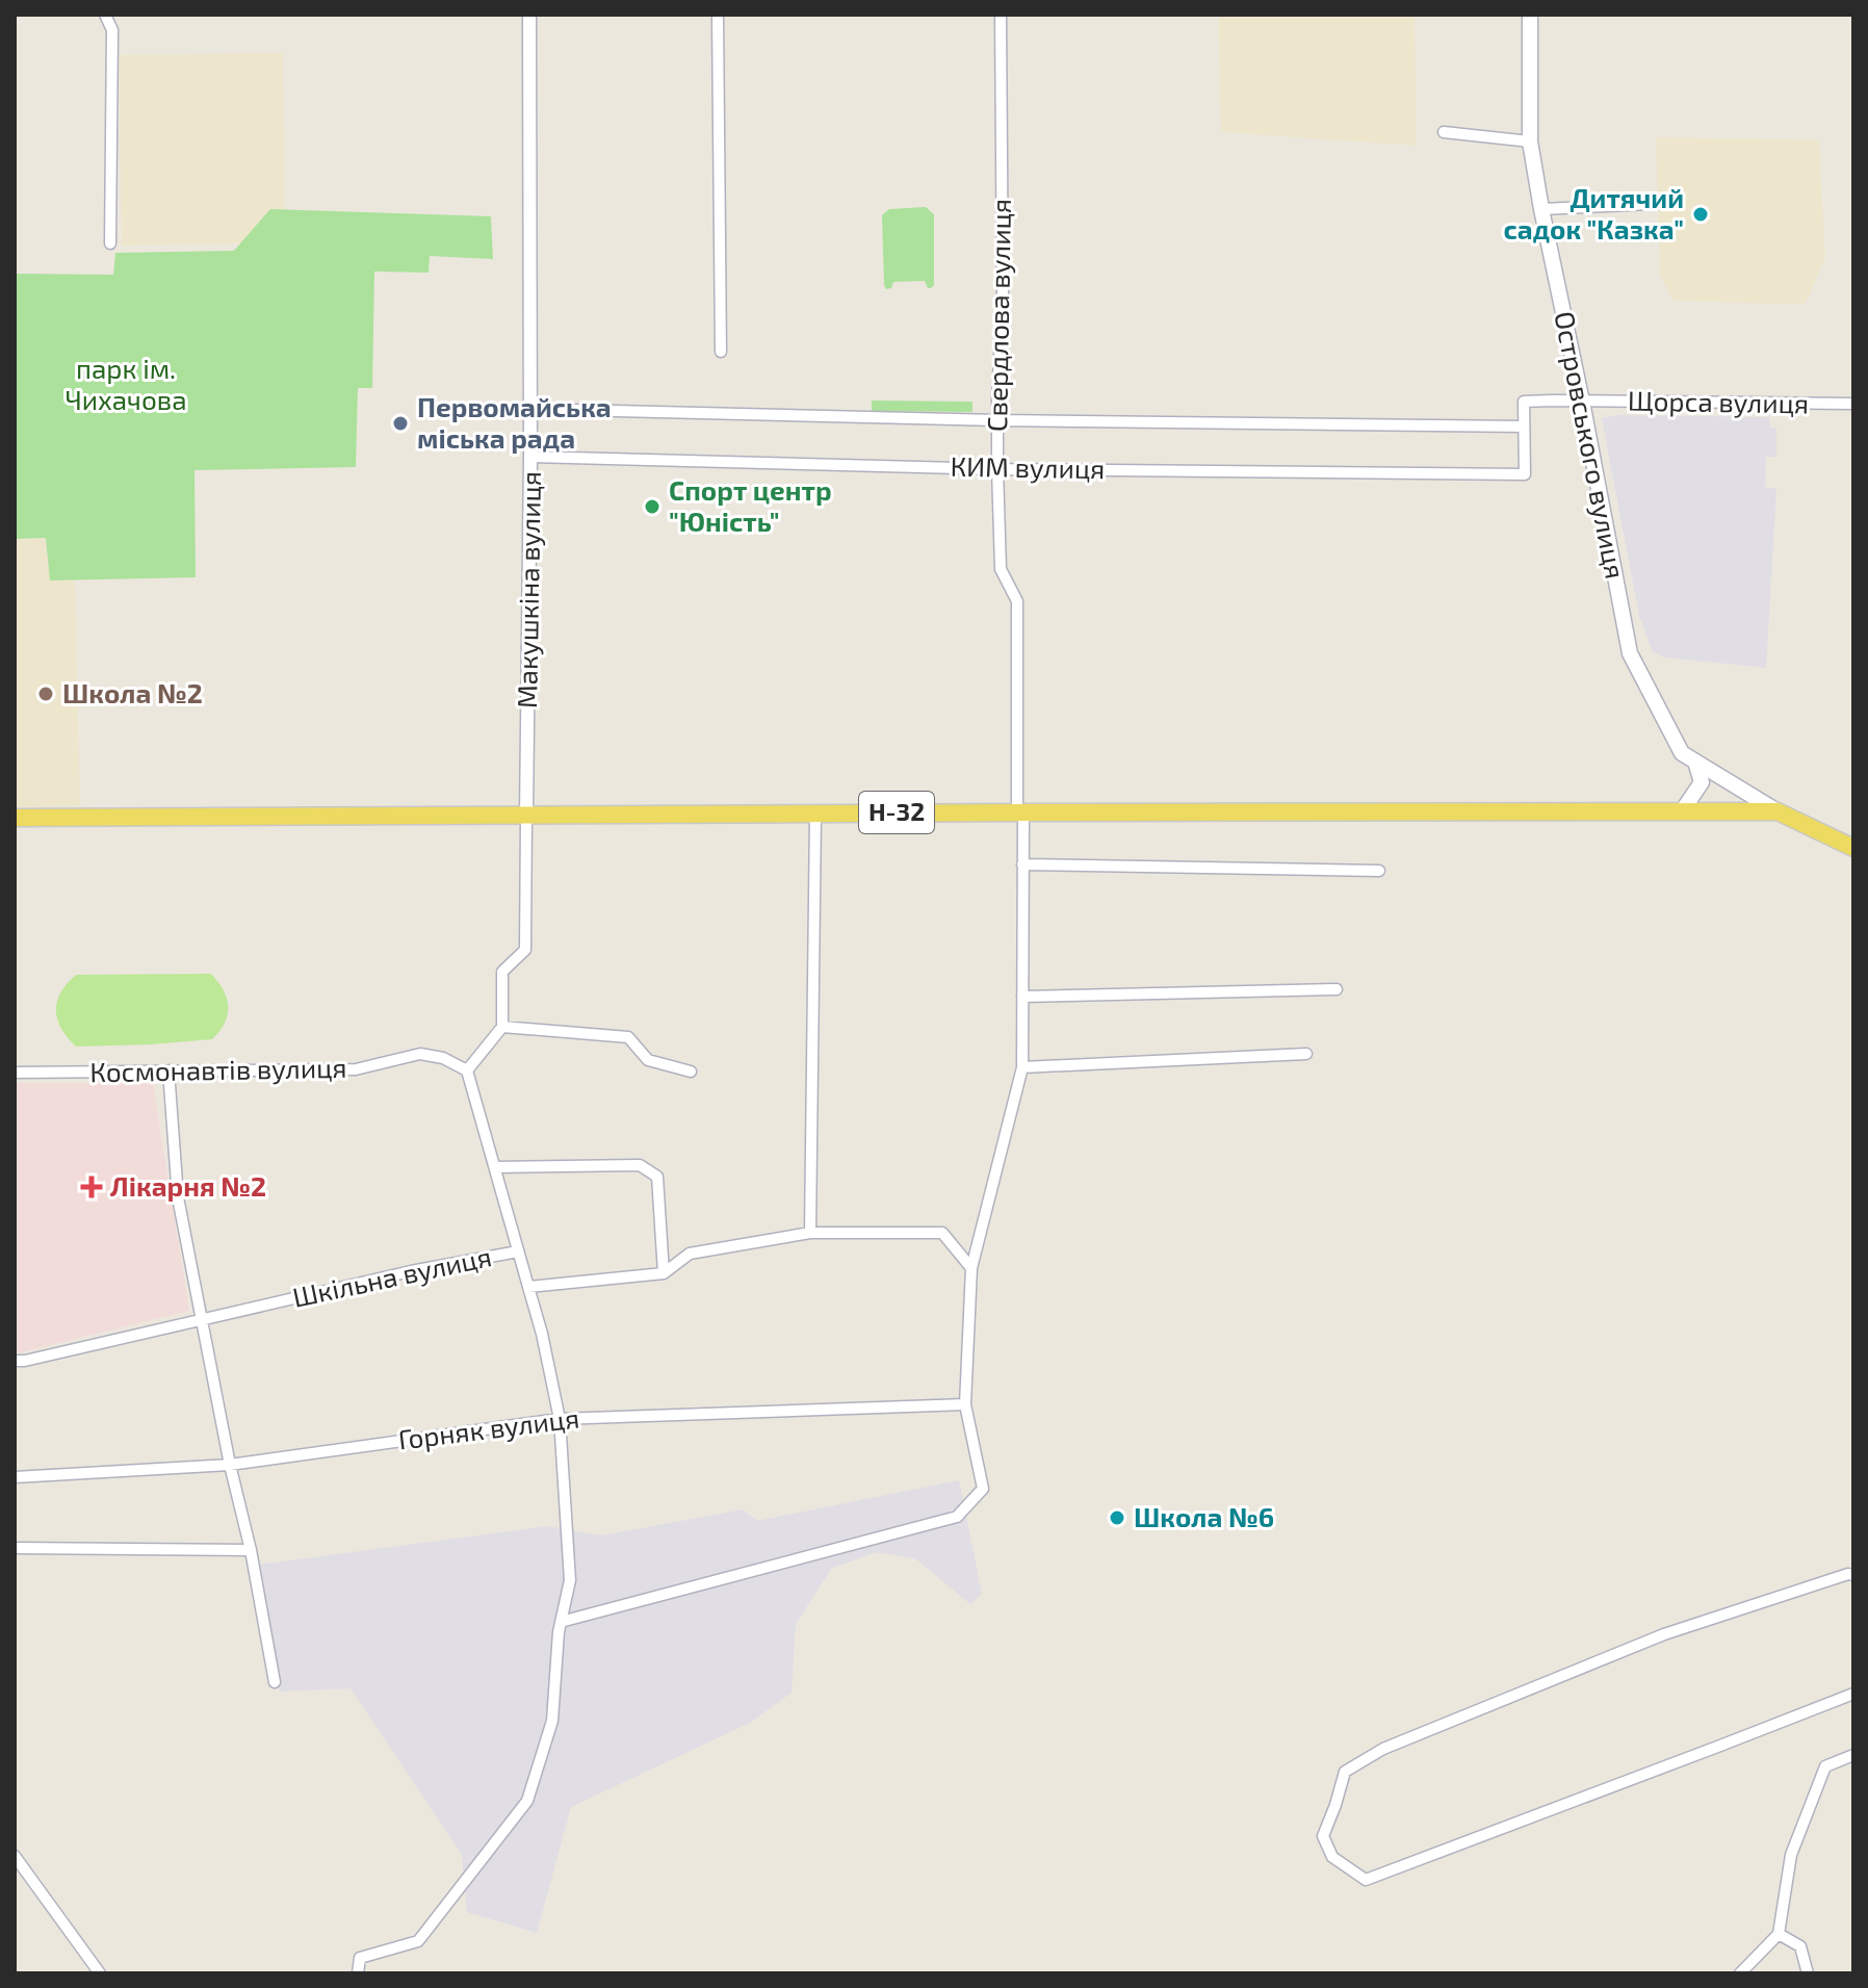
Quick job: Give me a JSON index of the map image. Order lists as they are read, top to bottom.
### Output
{
  "streets": {
    "main road": ["Островського вулиця", "Н-32"],
    "street": [
      "Свердлова вулиця",
      "Щорса вулиця",
      "КИМ вулиця",
      "Макушкіна вулиця",
      "Космонавтів вулиця",
      "Шкільна вулиця",
      "Горняк вулиця"
    ]
  },
  "crossings": [
    ["Свердлова вулиця", "КИМ вулиця"],
    ["Свердлова вулиця", "Н-32"],
    ["Свердлова вулиця", "Шкільна вулиця"],
    ["Свердлова вулиця", "Горняк вулиця"],
    ["Щорса вулиця", "Островського вулиця"],
    ["Щорса вулиця", "КИМ вулиця"],
    ["Островського вулиця", "Н-32"],
    ["КИМ вулиця", "Макушкіна вулиця"],
    ["Макушкіна вулиця", "Н-32"]
  ],
  "parks": ["парк ім. Чихачова"],
  "places": {
    "other": [
      "Дитячий садок \"Казка\"",
      "Первомайська міська рада",
      "Спорт центр \"Юність\"",
      "Школа №2",
      "Школа №6"
    ],
    "health": ["Лікарня №2"]
  }
}
